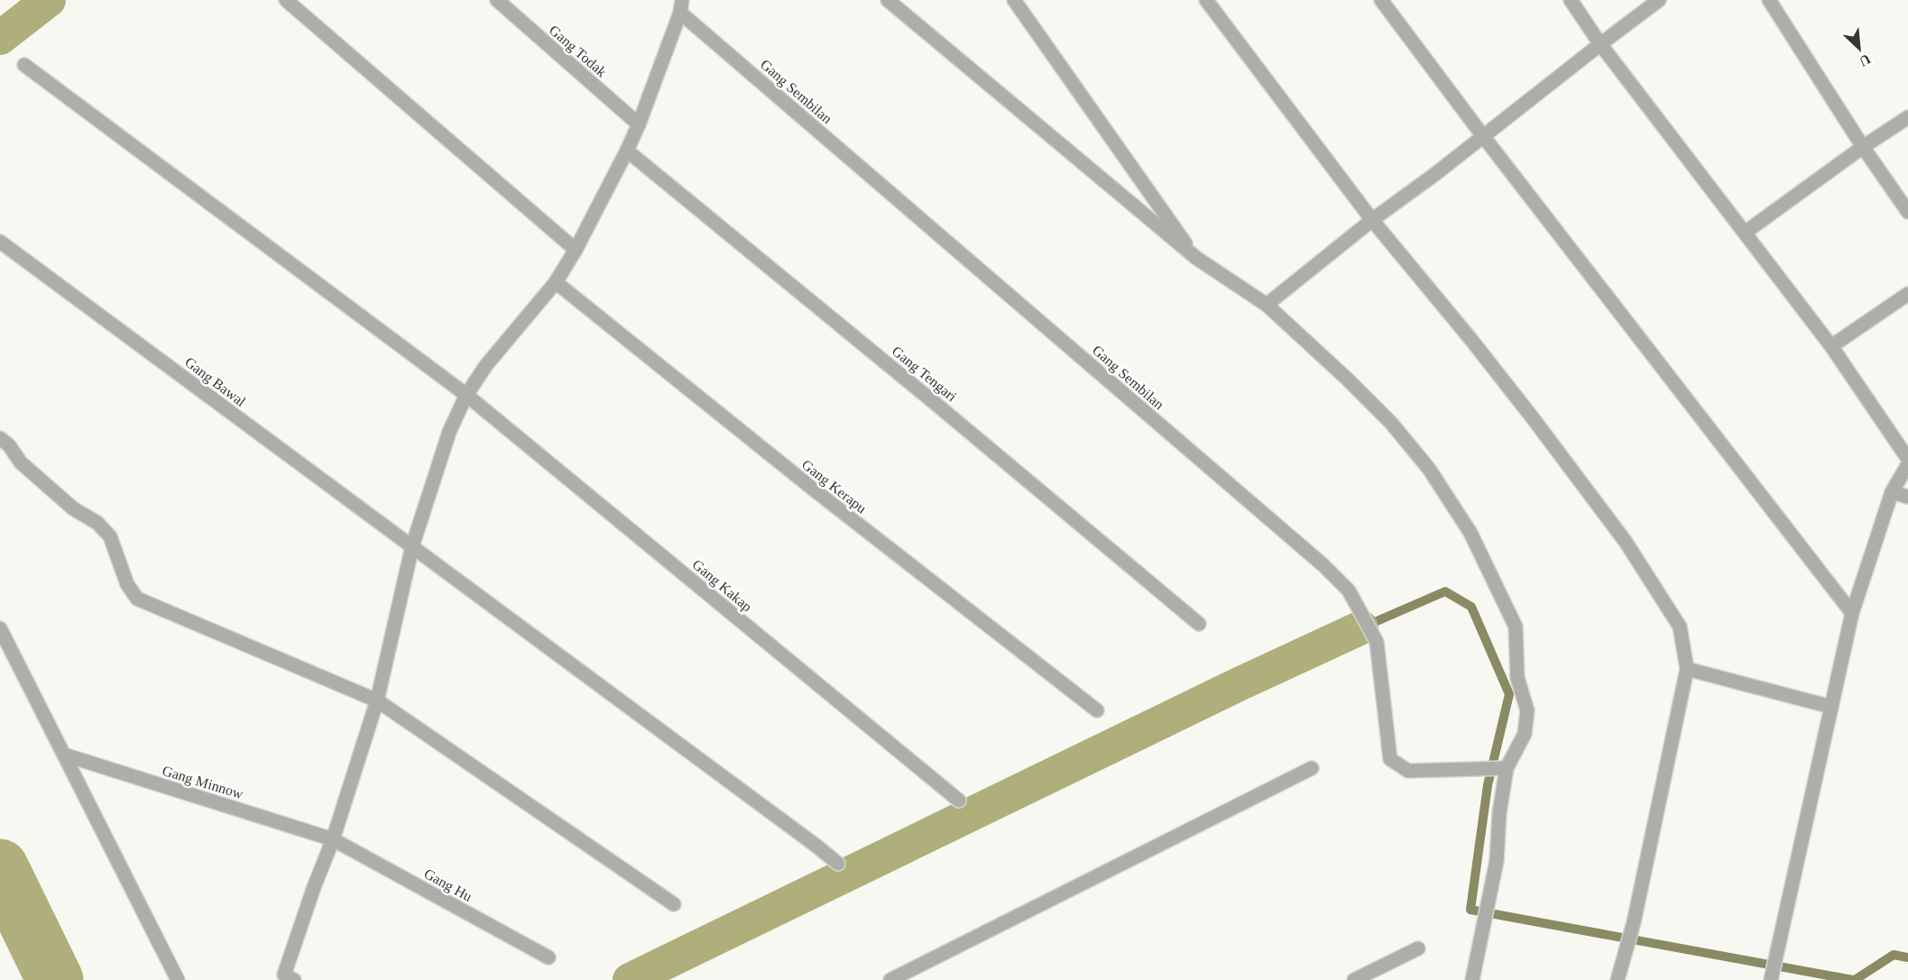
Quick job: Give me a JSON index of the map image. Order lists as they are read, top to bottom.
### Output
{
  "streets": {
    "street": [
      "Gang Todak",
      "Gang Sembilan",
      "Gang Tengari",
      "Gang Bawal",
      "Gang Kerapu",
      "Gang Kakap",
      "Gang Minnow",
      "Gang Hu"
    ]
  },
  "crossings": [
    ["Gang Minnow", "Gang Hu"]
  ],
  "north": "bottom right"
}
